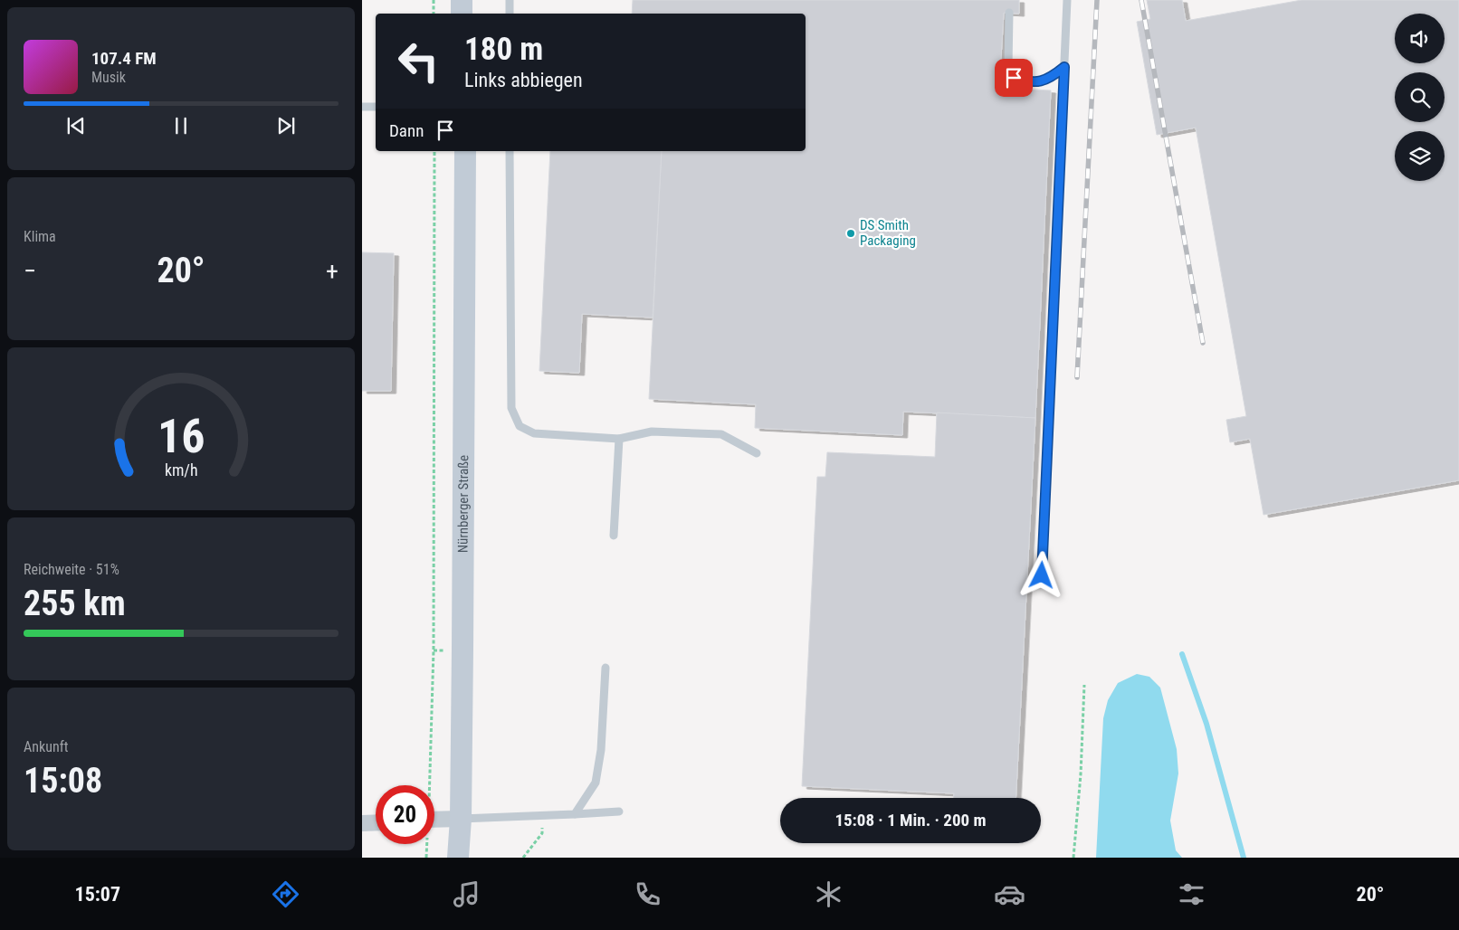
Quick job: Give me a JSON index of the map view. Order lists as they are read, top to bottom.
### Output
{
  "streets": {
    "main road": ["Nürnberger Straße"]
  },
  "places": ["DS Smith Packaging"],
  "page": {
    "turn": ["180 m", "Links abbiegen"],
    "song": ["107.4 FM", "Musik"],
    "then": "Dann",
    "tile": [
      "Klima",
      ["Reichweite · 51%", "255 km"],
      ["Ankunft", "15:08"]
    ],
    "heat": ["−", "20°", "+"],
    "limit": "20",
    "trip": "15:08 · 1 Min. · 200 m",
    "tabs": ["15:07", "20°"],
    "gauge": ["16", "km/h"]
  }
}
